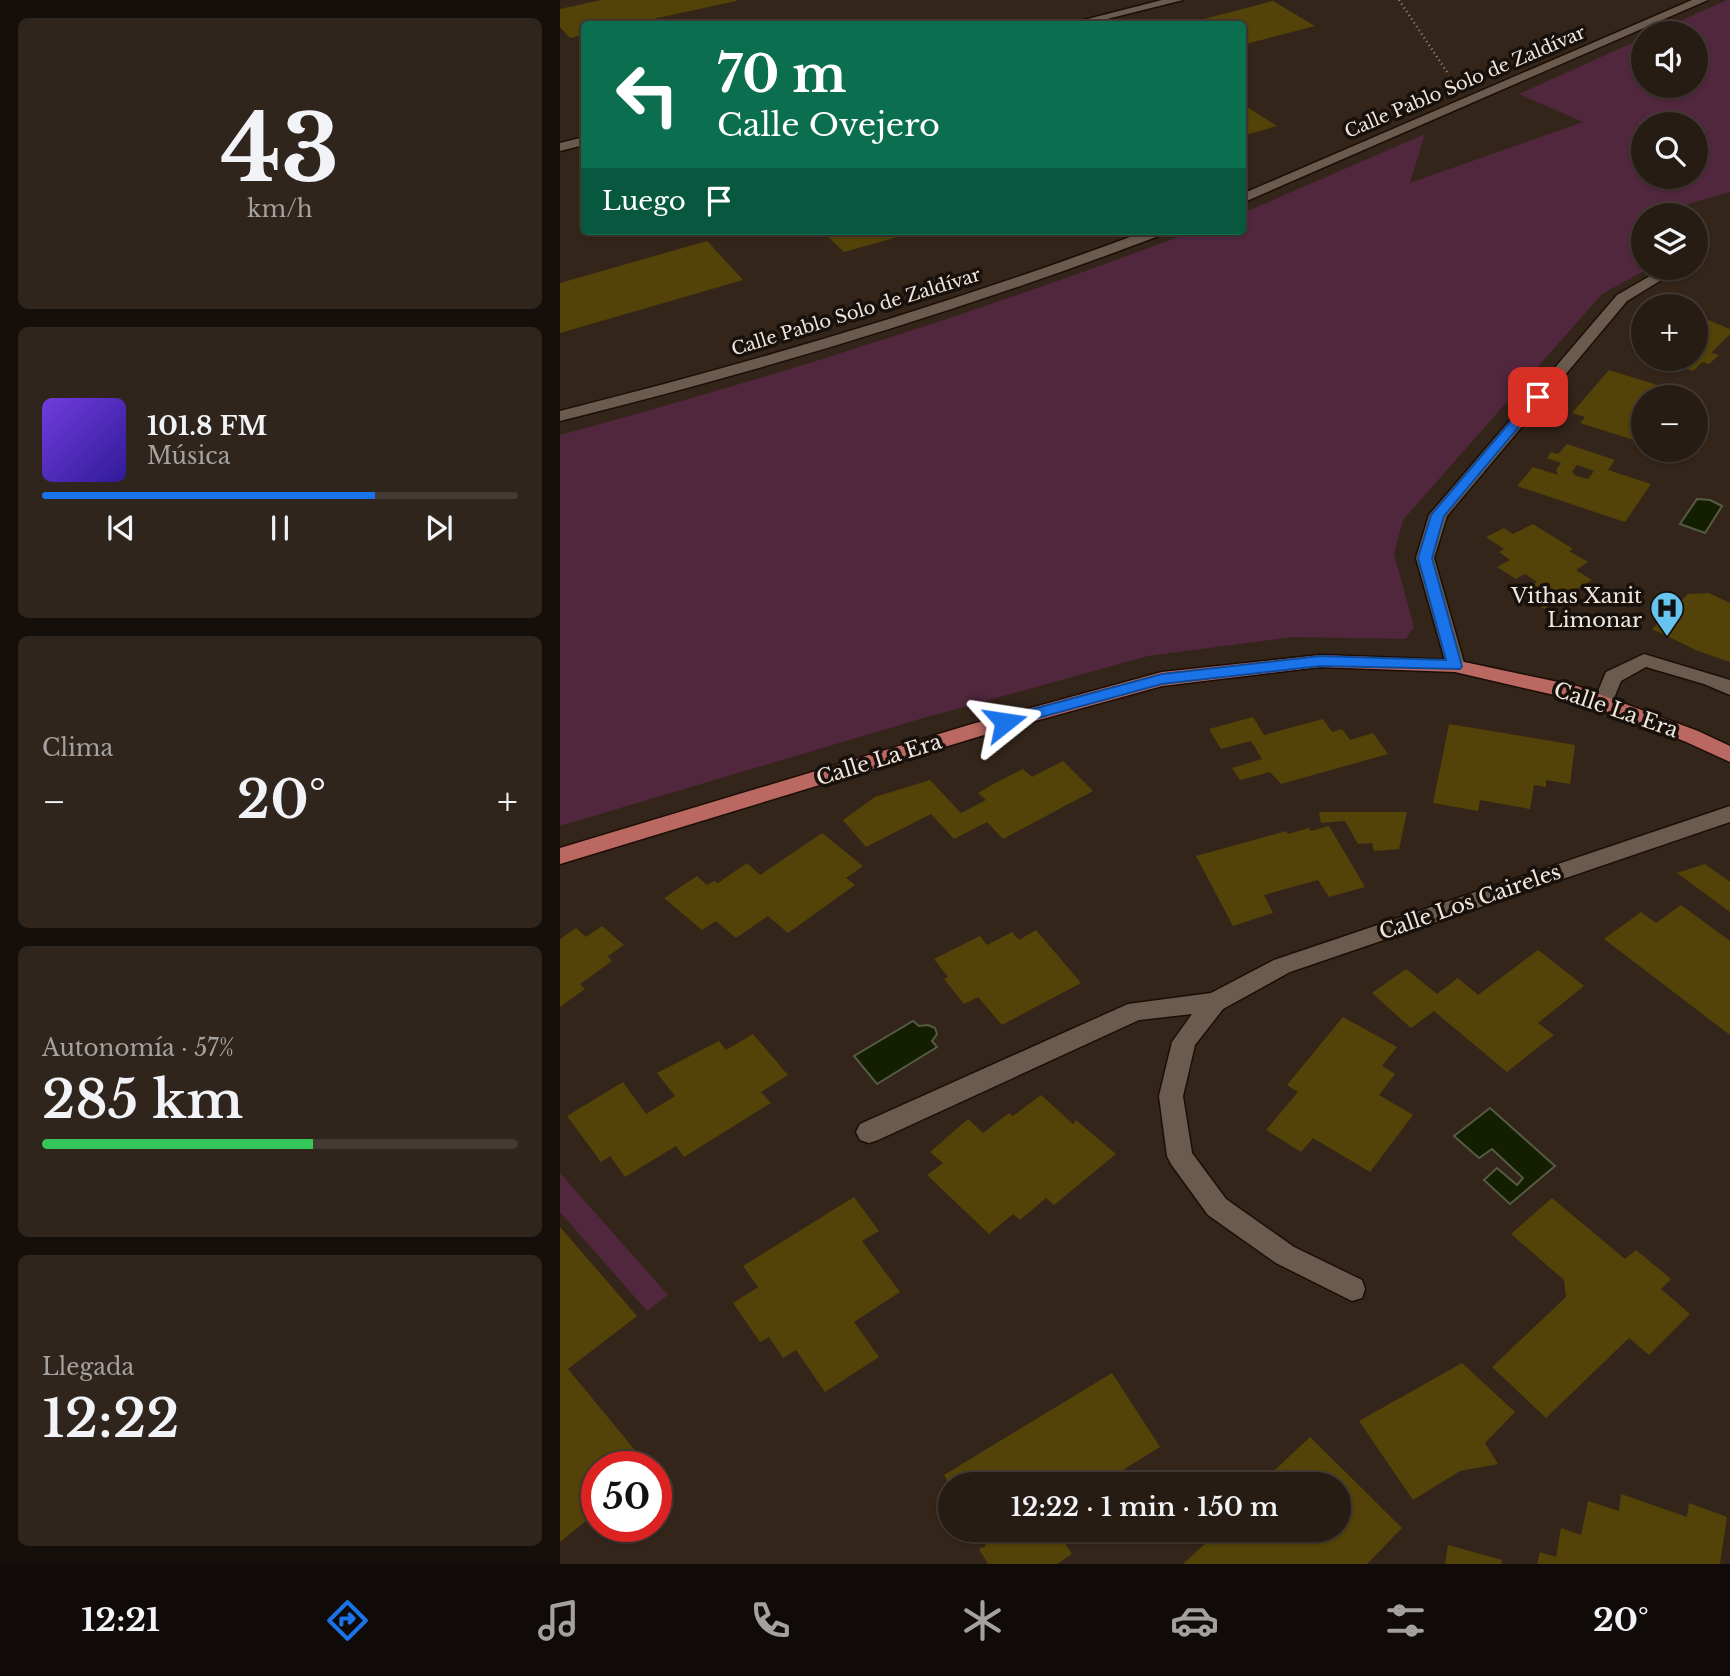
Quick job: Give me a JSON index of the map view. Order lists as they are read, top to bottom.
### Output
{
  "streets": {
    "main road": ["Calle La Era"],
    "street": ["Calle Pablo Solo de Zaldívar", "Calle Los Caireles"]
  },
  "places": {
    "hospital": ["Vithas Xanit Limonar"]
  },
  "page": {
    "tile": [
      ["43", "km/h"],
      "Clima",
      ["Autonomía · 57%", "285 km"],
      ["Llegada", "12:22"]
    ],
    "map_buttons": ["+", "−"],
    "turn": ["70 m", "Calle Ovejero"],
    "then": "Luego",
    "song": ["101.8 FM", "Música"],
    "heat": ["−", "20°", "+"],
    "limit": "50",
    "trip": "12:22 · 1 min · 150 m",
    "tabs": ["12:21", "20°"]
  }
}
